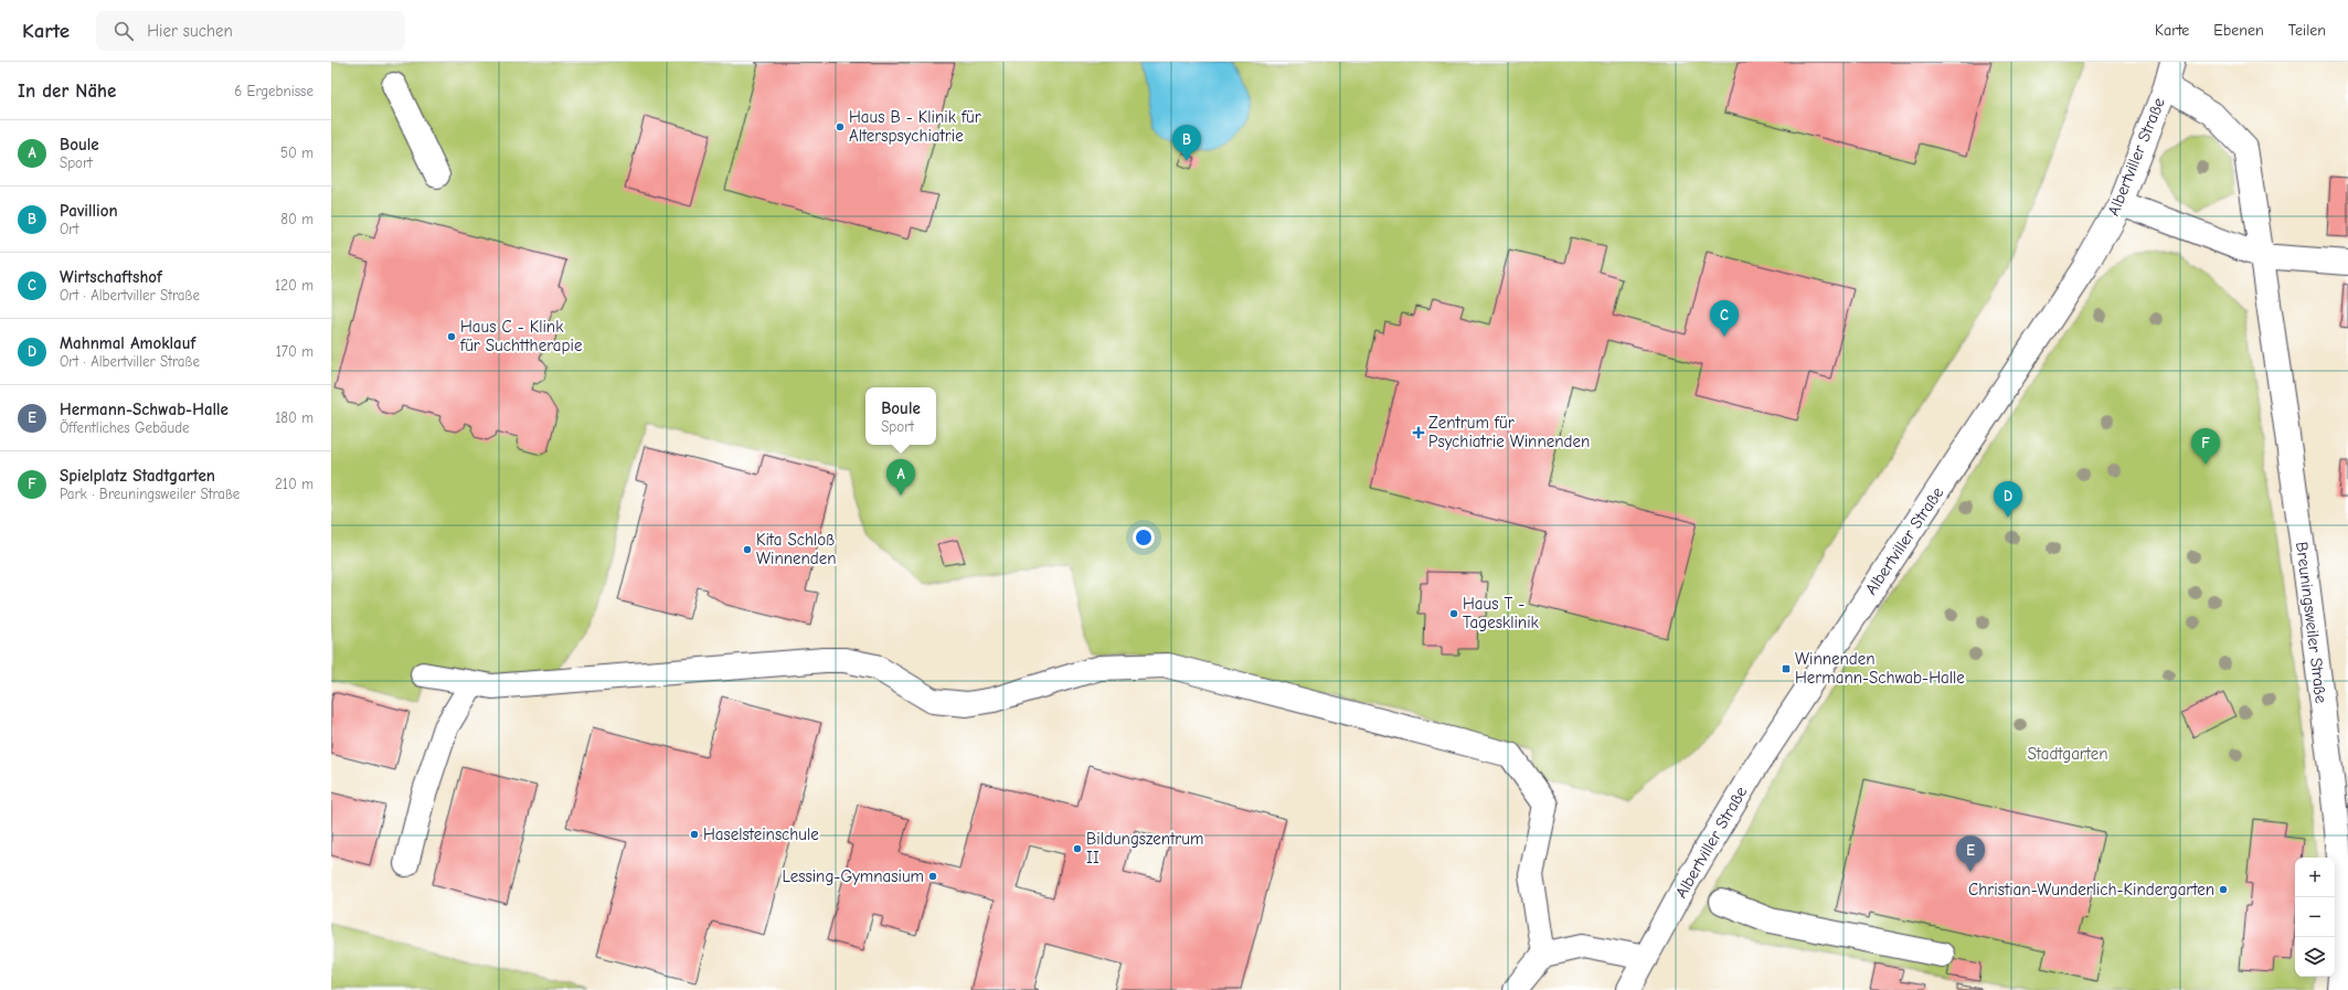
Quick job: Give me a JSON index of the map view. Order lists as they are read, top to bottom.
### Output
{
  "streets": {
    "street": ["Albertviller Straße", "Breuningsweiler Straße"]
  },
  "crossings": [
    ["Albertviller Straße", "Breuningsweiler Straße"]
  ],
  "parks": ["Stadtgarten"],
  "places": {
    "other": [
      "Haus B - Klinik für Alterspsychiatrie",
      "Haus C - Klink für Suchttherapie",
      "Kita Schloß Winnenden",
      "Haus T - Tagesklinik",
      "Haselsteinschule",
      "Bildungszentrum II",
      "Lessing-Gymnasium",
      "Christian-Wunderlich-Kindergarten"
    ],
    "health": ["Zentrum für Psychiatrie Winnenden"],
    "transit": ["Winnenden Hermann-Schwab-Halle"]
  },
  "page": {
    "header": "Karte",
    "search": "Hier suchen",
    "nav": ["Karte", "Ebenen", "Teilen"],
    "heading": ["In der Nähe", "6 Ergebnisse"],
    "list": [
      {
        "mark": "A",
        "name": "Boule",
        "note": "Sport",
        "value": "50 m"
      },
      {
        "mark": "B",
        "name": "Pavillion",
        "note": "Ort",
        "value": "80 m"
      },
      {
        "mark": "C",
        "name": "Wirtschaftshof",
        "note": "Ort · Albertviller Straße",
        "value": "120 m"
      },
      {
        "mark": "D",
        "name": "Mahnmal Amoklauf",
        "note": "Ort · Albertviller Straße",
        "value": "170 m"
      },
      {
        "mark": "E",
        "name": "Hermann-Schwab-Halle",
        "note": "Öffentliches Gebäude",
        "value": "180 m"
      },
      {
        "mark": "F",
        "name": "Spielplatz Stadtgarten",
        "note": "Park · Breuningsweiler Straße",
        "value": "210 m"
      }
    ],
    "pins": [
      "B",
      "C",
      "F",
      "A",
      "D",
      "E"
    ],
    "popup": ["Boule", "Sport"],
    "map_buttons": ["+", "−"]
  }
}
